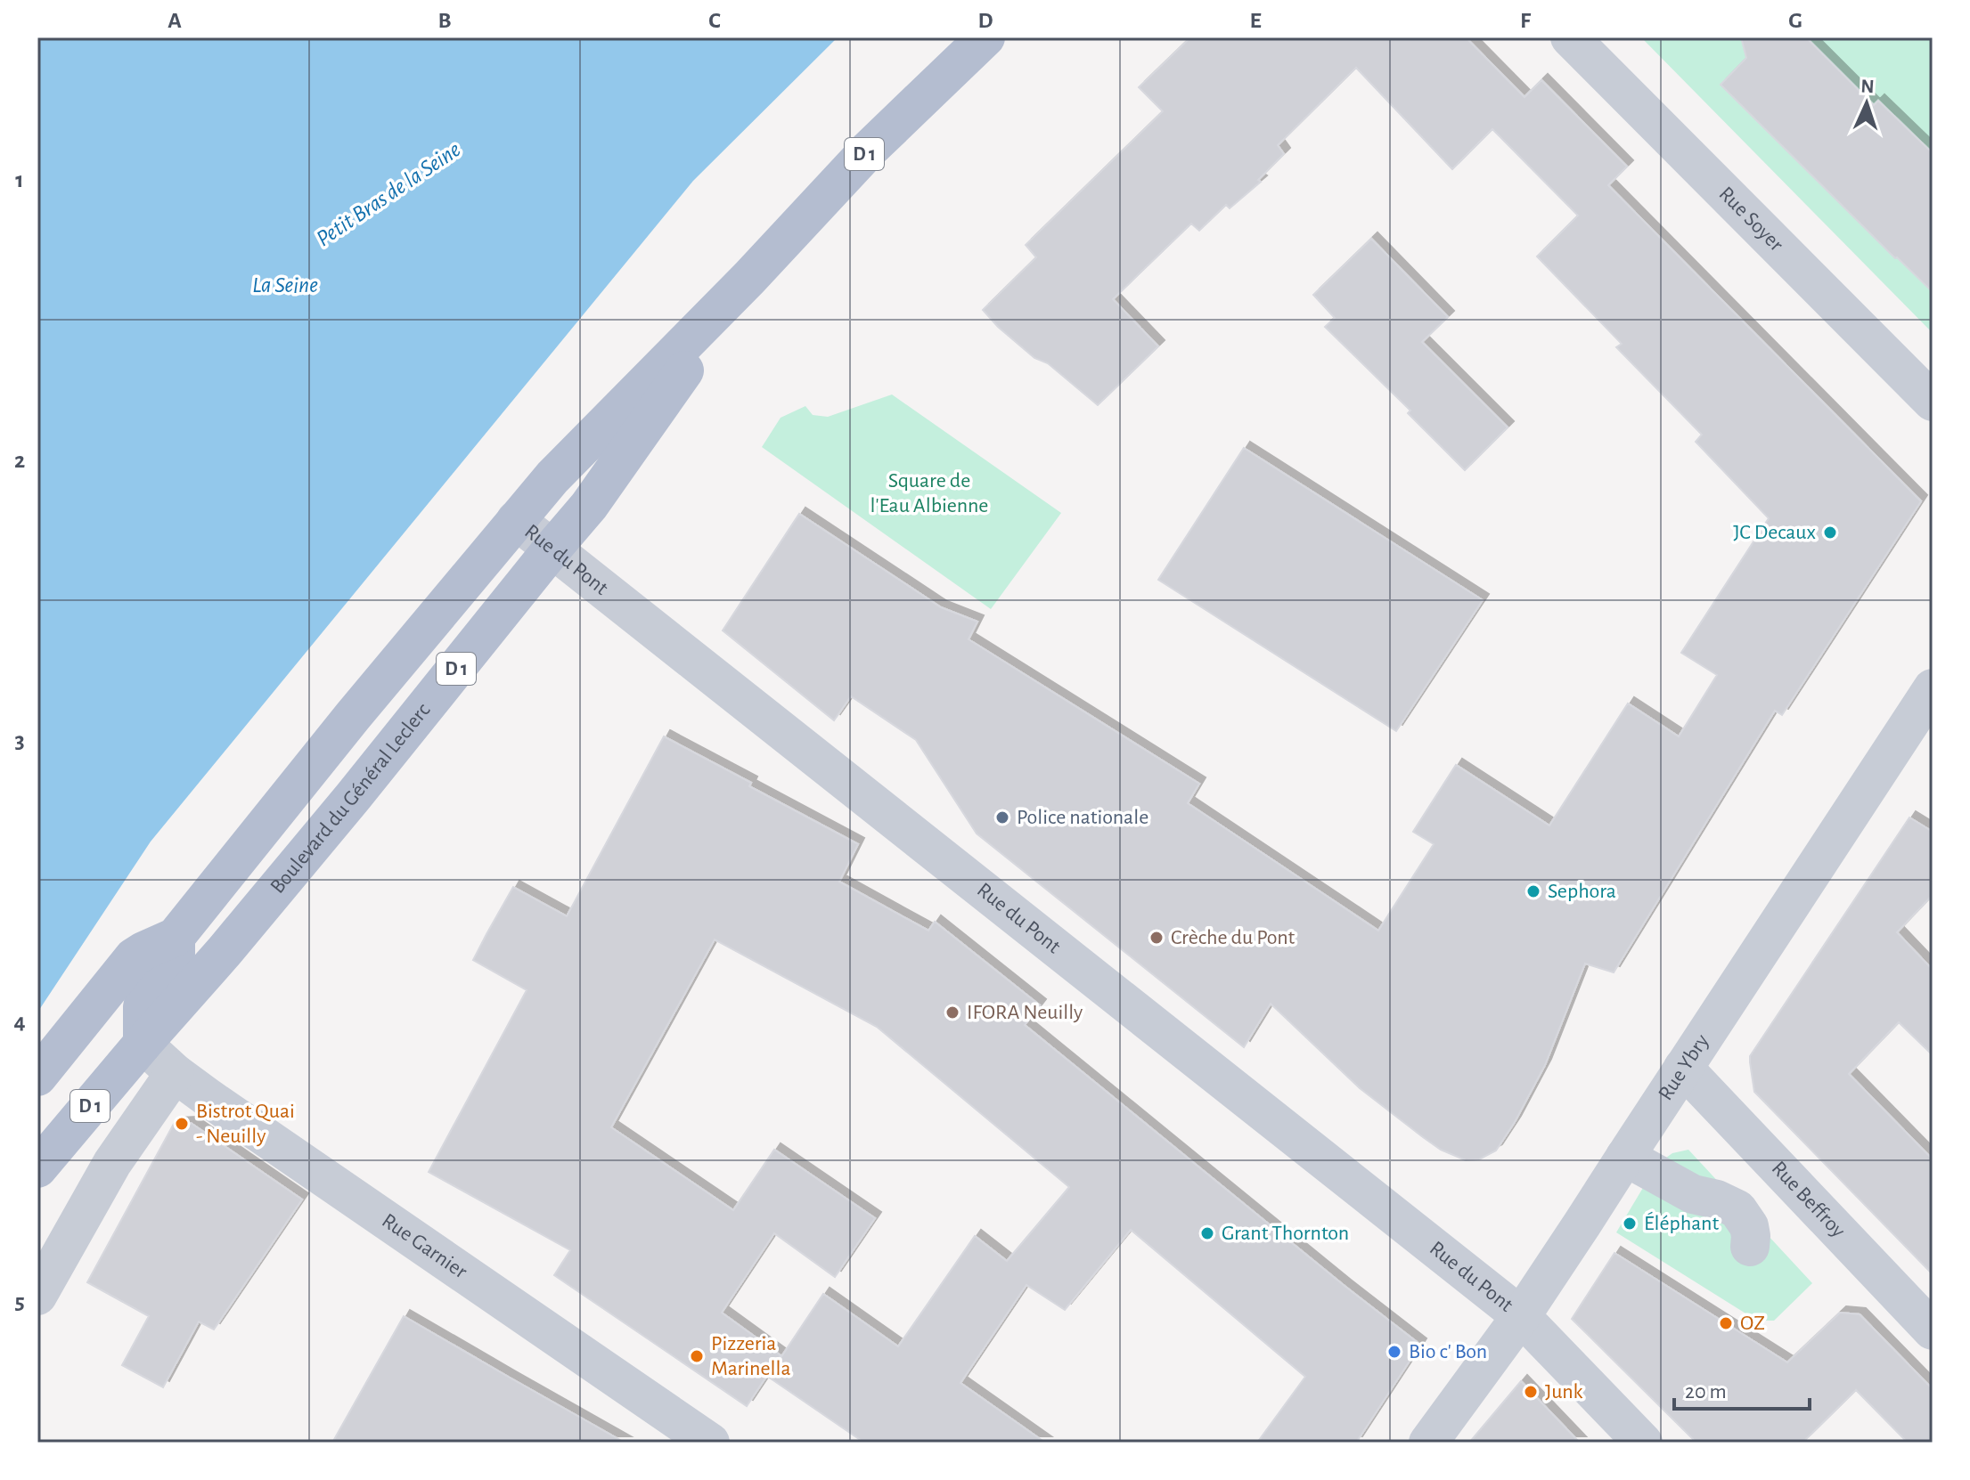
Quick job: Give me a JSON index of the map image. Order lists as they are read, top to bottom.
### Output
{
  "streets": {
    "main road": ["D 1", "Boulevard du Général Leclerc"],
    "street": [
      "Rue Soyer",
      "Rue du Pont",
      "Rue Ybry",
      "Rue Beffroy",
      "Rue Garnier"
    ]
  },
  "crossings": [
    ["Rue du Pont", "Boulevard du Général Leclerc"],
    ["Rue du Pont", "Rue Ybry"],
    ["Boulevard du Général Leclerc", "Rue Garnier"],
    ["Rue Ybry", "Rue Beffroy"]
  ],
  "water": ["Petit Bras de la Seine", "La Seine"],
  "parks": ["Square de l'Eau Albienne"],
  "places": [
    "JC Decaux",
    "Police nationale",
    "Sephora",
    "Crèche du Pont",
    "IFORA Neuilly",
    "Bistrot Quai - Neuilly",
    "Éléphant",
    "Grant Thornton",
    "OZ",
    "Bio c' Bon",
    "Pizzeria Marinella",
    "Junk"
  ],
  "scale_bar": "20 m",
  "north": "top",
  "grid": {
    "columns": [
      "A",
      "B",
      "C",
      "D",
      "E",
      "F",
      "G"
    ],
    "rows": [
      "1",
      "2",
      "3",
      "4",
      "5"
    ]
  }
}
